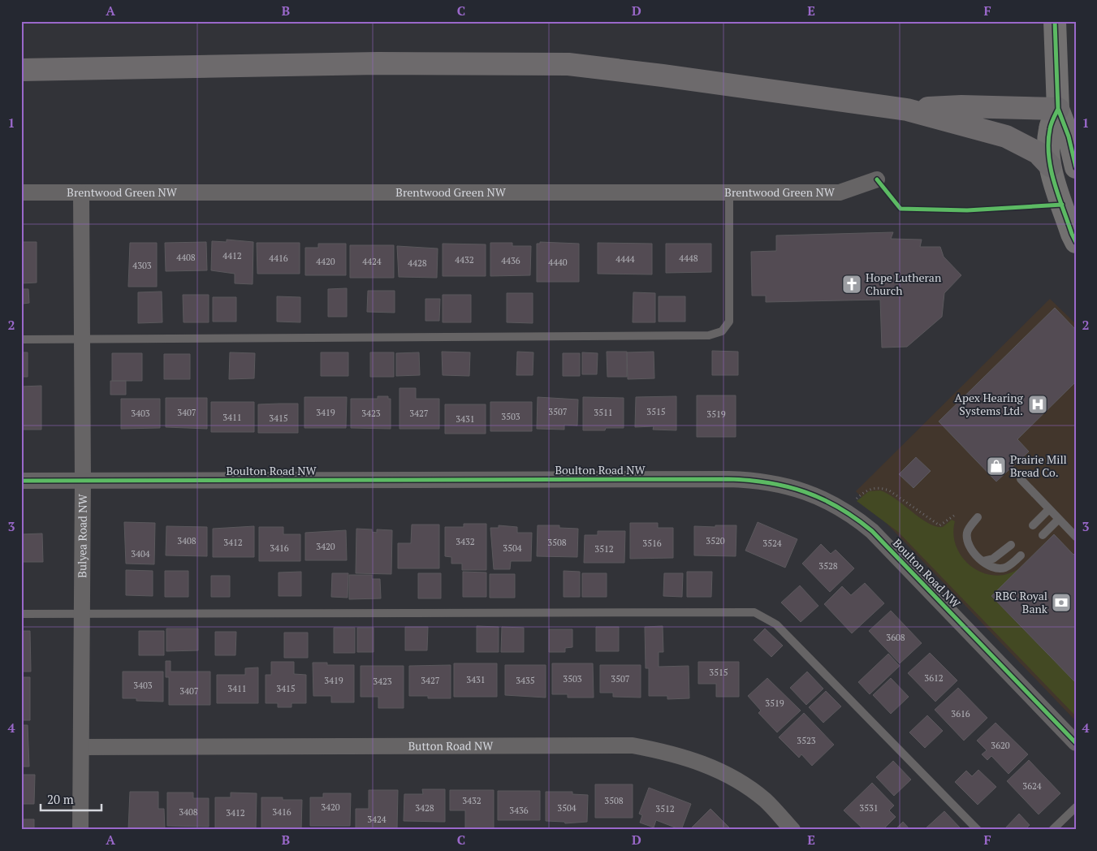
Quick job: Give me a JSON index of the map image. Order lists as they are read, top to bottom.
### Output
{
  "streets": {
    "street": [
      "Brentwood Green NW",
      "Boulton Road NW",
      "Bulyea Road NW",
      "Button Road NW"
    ]
  },
  "crossings": [
    ["Brentwood Green NW", "Bulyea Road NW"],
    ["Boulton Road NW", "Bulyea Road NW"],
    ["Bulyea Road NW", "Button Road NW"]
  ],
  "places": {
    "church": ["Hope Lutheran Church"],
    "hospital": ["Apex Hearing Systems Ltd."],
    "shop": ["Prairie Mill Bread Co."],
    "bank": ["RBC Royal Bank"]
  },
  "house_numbers": [
    "4412",
    "4408",
    "4416",
    "4448",
    "4444",
    "4432",
    "4436",
    "4420",
    "4424",
    "4440",
    "4428",
    "4303",
    "3507",
    "3515",
    "3407",
    "3419",
    "3511",
    "3403",
    "3423",
    "3427",
    "3519",
    "3503",
    "3411",
    "3415",
    "3431",
    "3408",
    "3520",
    "3432",
    "3412",
    "3508",
    "3516",
    "3524",
    "3420",
    "3416",
    "3504",
    "3512",
    "3404",
    "3528",
    "3608",
    "3515",
    "3612",
    "3503",
    "3507",
    "3431",
    "3419",
    "3427",
    "3435",
    "3423",
    "3403",
    "3411",
    "3415",
    "3407",
    "3519",
    "3616",
    "3523",
    "3620",
    "3624",
    "3432",
    "3508",
    "3420",
    "3428",
    "3504",
    "3531",
    "3512",
    "3436",
    "3408",
    "3416",
    "3412",
    "3424"
  ],
  "scale_bar": "20 m",
  "grid": {
    "columns": [
      "A",
      "B",
      "C",
      "D",
      "E",
      "F"
    ],
    "rows": [
      "1",
      "2",
      "3",
      "4"
    ]
  }
}
